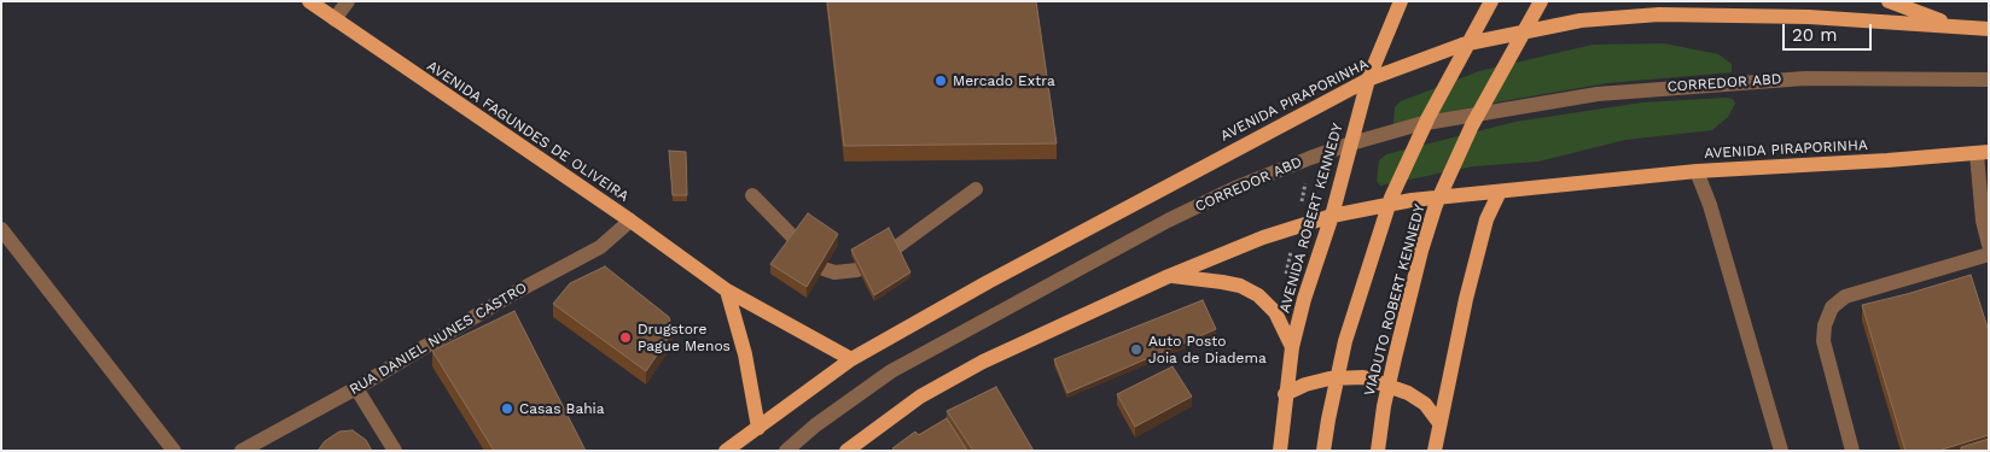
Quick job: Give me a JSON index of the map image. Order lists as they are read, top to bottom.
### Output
{
  "streets": {
    "main road": [
      "AVENIDA PIRAPORINHA",
      "AVENIDA FAGUNDES DE OLIVEIRA",
      "AVENIDA ROBERT KENNEDY",
      "VIADUTO ROBERT KENNEDY"
    ],
    "street": ["CORREDOR ABD", "RUA DANIEL NUNES CASTRO"]
  },
  "crossings": [
    ["CORREDOR ABD", "AVENIDA ROBERT KENNEDY"],
    ["AVENIDA PIRAPORINHA", "AVENIDA FAGUNDES DE OLIVEIRA"],
    ["AVENIDA PIRAPORINHA", "AVENIDA ROBERT KENNEDY"],
    ["AVENIDA FAGUNDES DE OLIVEIRA", "RUA DANIEL NUNES CASTRO"]
  ],
  "places": [
    "Mercado Extra",
    "Drugstore Pague Menos",
    "Auto Posto Joia de Diadema",
    "Casas Bahia"
  ],
  "scale_bar": "20 m"
}
